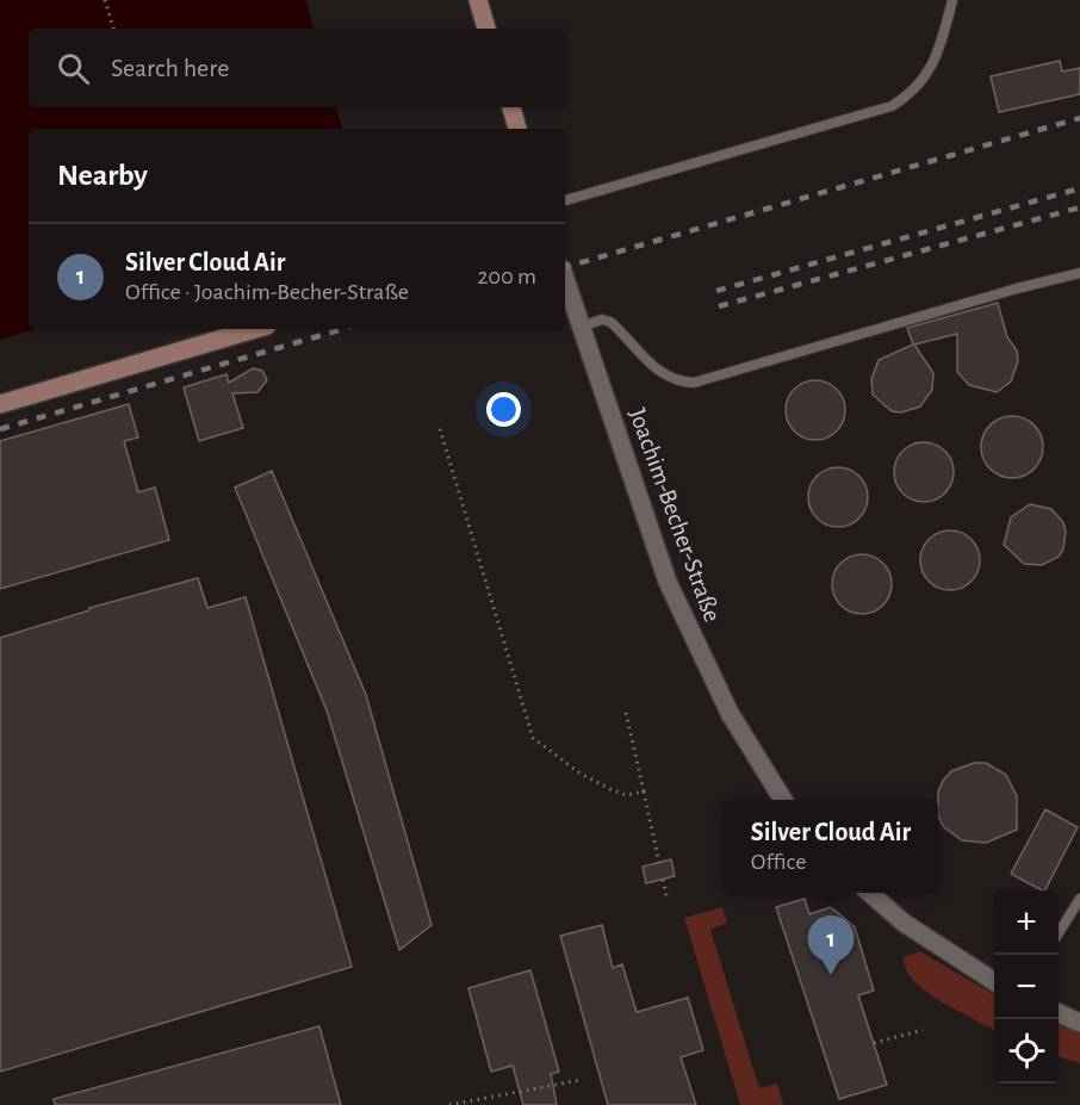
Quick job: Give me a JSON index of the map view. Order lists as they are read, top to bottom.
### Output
{
  "streets": {
    "street": ["Joachim-Becher-Straße"]
  },
  "page": {
    "search": "Search here",
    "heading": "Nearby",
    "list": [
      {
        "mark": "1",
        "name": "Silver Cloud Air",
        "note": "Office · Joachim-Becher-Straße",
        "value": "200 m"
      }
    ],
    "popup": ["Silver Cloud Air", "Office"],
    "map_buttons": ["+", "−"],
    "pins": "1"
  }
}
